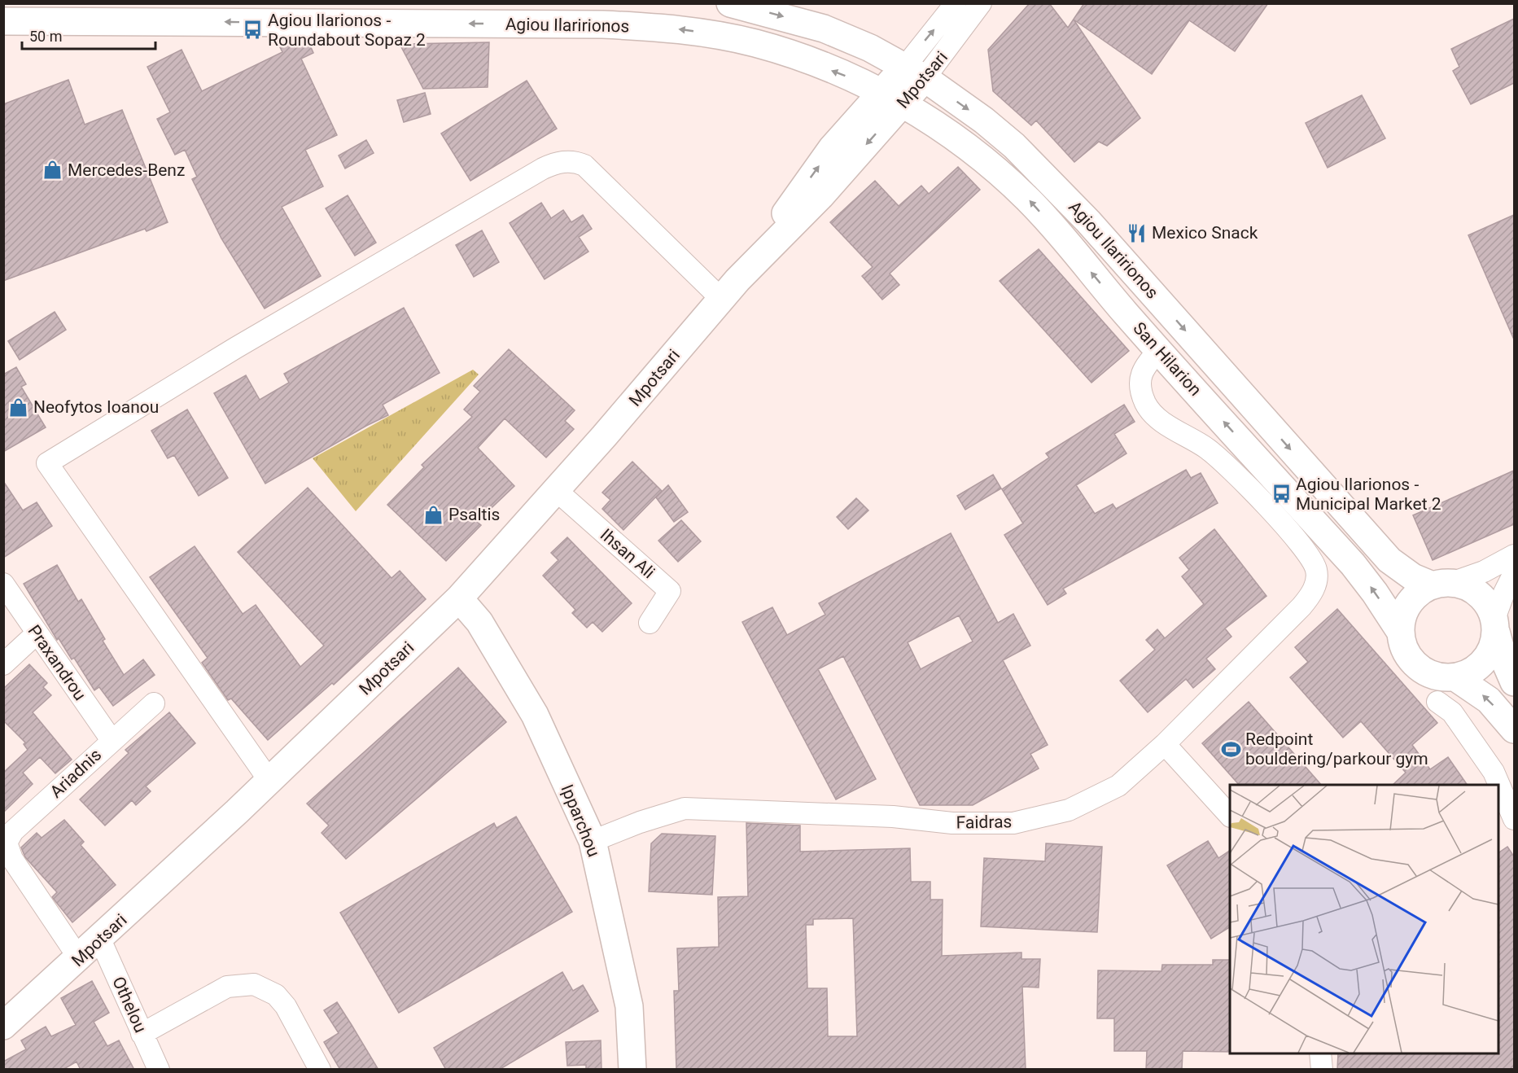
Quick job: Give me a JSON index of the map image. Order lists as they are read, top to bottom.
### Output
{
  "streets": {
    "main road": [
      "Agiou Ilaririonos",
      "Mpotsari",
      "San Hilarion",
      "Ipparchou"
    ],
    "street": [
      "Ihsan Ali",
      "Praxandrou",
      "Ariadnis",
      "Faidras",
      "Othelou"
    ]
  },
  "crossings": [
    ["Agiou Ilaririonos", "Mpotsari"],
    ["Agiou Ilaririonos", "San Hilarion"],
    ["Mpotsari", "Ihsan Ali"],
    ["Mpotsari", "Ariadnis"],
    ["Mpotsari", "Ipparchou"],
    ["Mpotsari", "Othelou"],
    ["San Hilarion", "Faidras"],
    ["Praxandrou", "Ariadnis"],
    ["Ipparchou", "Faidras"]
  ],
  "one_way": ["San Hilarion"],
  "places": {
    "bus stop": ["Agiou Ilarionos - Roundabout Sopaz 2", "Agiou Ilarionos - Municipal Market 2"],
    "shop": ["Mercedes-Benz", "Neofytos Ioanou", "Psaltis"],
    "restaurant": ["Mexico Snack"],
    "sports": ["Redpoint bouldering/parkour gym"]
  },
  "scale_bar": "50 m"
}
